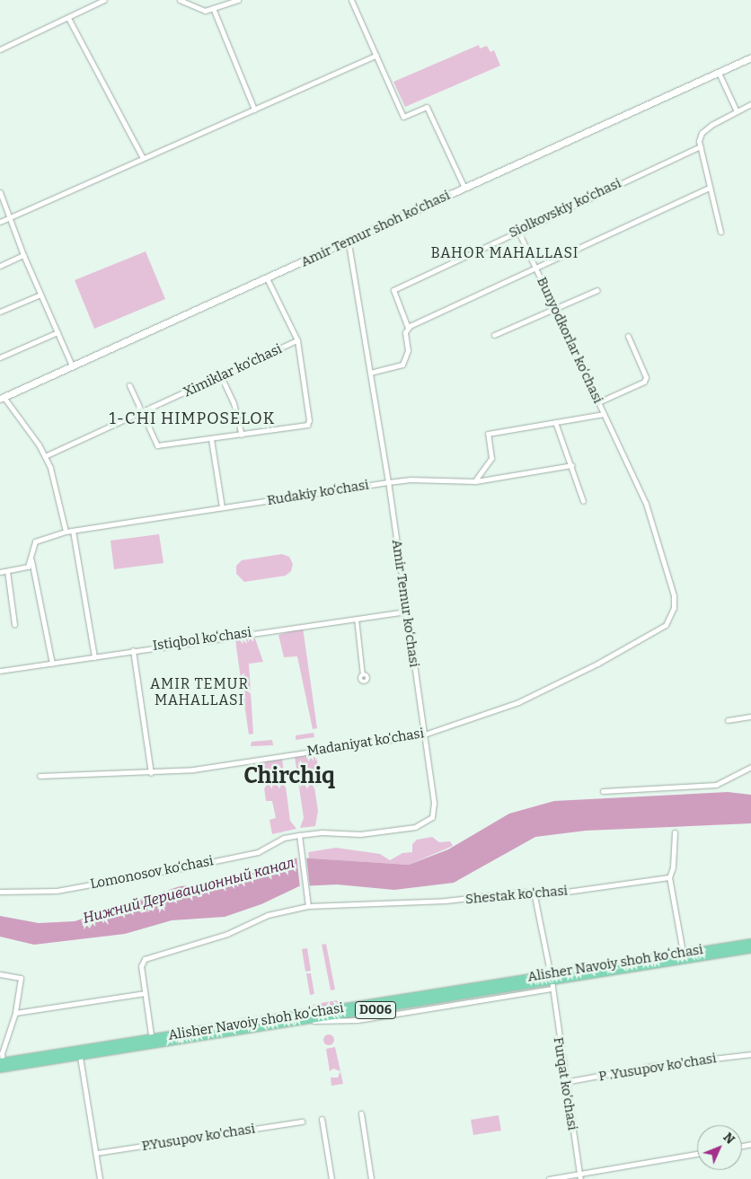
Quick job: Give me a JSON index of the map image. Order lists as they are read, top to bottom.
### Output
{
  "streets": {
    "main road": ["Amir Temur shoh ko‘chasi", "Alisher Navoiy shoh koʻchasi", "D006"],
    "street": [
      "Siolkovskiy ko‘chasi",
      "Bunyodkorlar ko‘chasi",
      "Ximiklar ko‘chasi",
      "Rudakiy ko‘chasi",
      "Amir Temur ko‘chasi",
      "Istiqbol ko‘chasi",
      "Madaniyat ko‘chasi",
      "Lomonosov ko‘chasi",
      "Shestak ko'chasi",
      "P .Yusupov ko'chasi",
      "Furqat ko'chasi",
      "P.Yusupov ko'chasi"
    ]
  },
  "crossings": [
    ["Siolkovskiy ko‘chasi", "Bunyodkorlar ko‘chasi"],
    ["Amir Temur shoh ko‘chasi", "Amir Temur ko‘chasi"],
    ["Bunyodkorlar ko‘chasi", "Madaniyat ko‘chasi"],
    ["Rudakiy ko‘chasi", "Amir Temur ko‘chasi"],
    ["Amir Temur ko‘chasi", "Istiqbol ko‘chasi"],
    ["Amir Temur ko‘chasi", "Madaniyat ko‘chasi"],
    ["Amir Temur ko‘chasi", "Lomonosov ko‘chasi"],
    ["Shestak ko'chasi", "Alisher Navoiy shoh koʻchasi"],
    ["Alisher Navoiy shoh koʻchasi", "Furqat ko'chasi"],
    ["P .Yusupov ko'chasi", "Furqat ko'chasi"]
  ],
  "districts": [
    "BAHOR MAHALLASI",
    "1-CHI HIMPOSELOK",
    "AMIR TEMUR MAHALLASI",
    "Chirchiq"
  ],
  "water": ["Нижний Деривационный канал"],
  "north": "top right"
}
